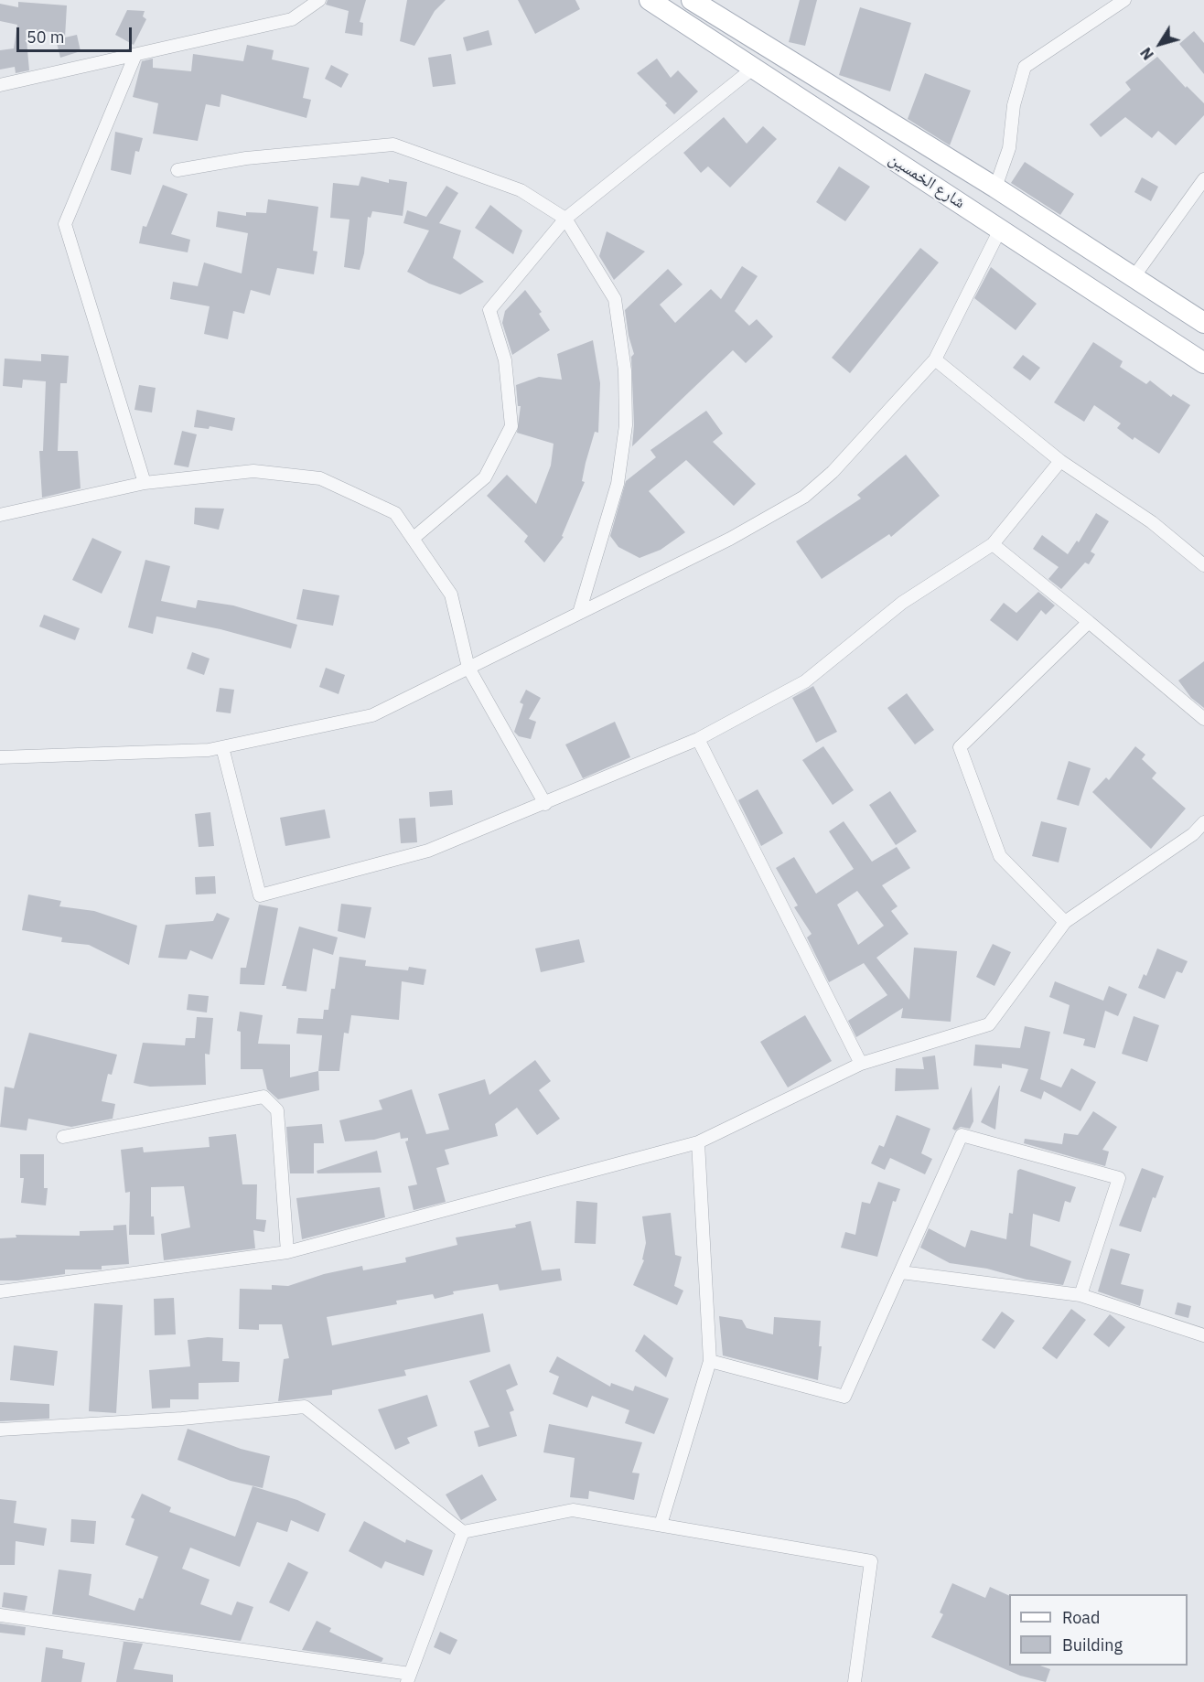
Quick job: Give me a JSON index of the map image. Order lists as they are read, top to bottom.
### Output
{
  "streets": {
    "main road": ["شارع الخمسين"]
  },
  "legend": ["Road", "Building"],
  "scale_bar": "50 m",
  "north": "bottom left"
}
